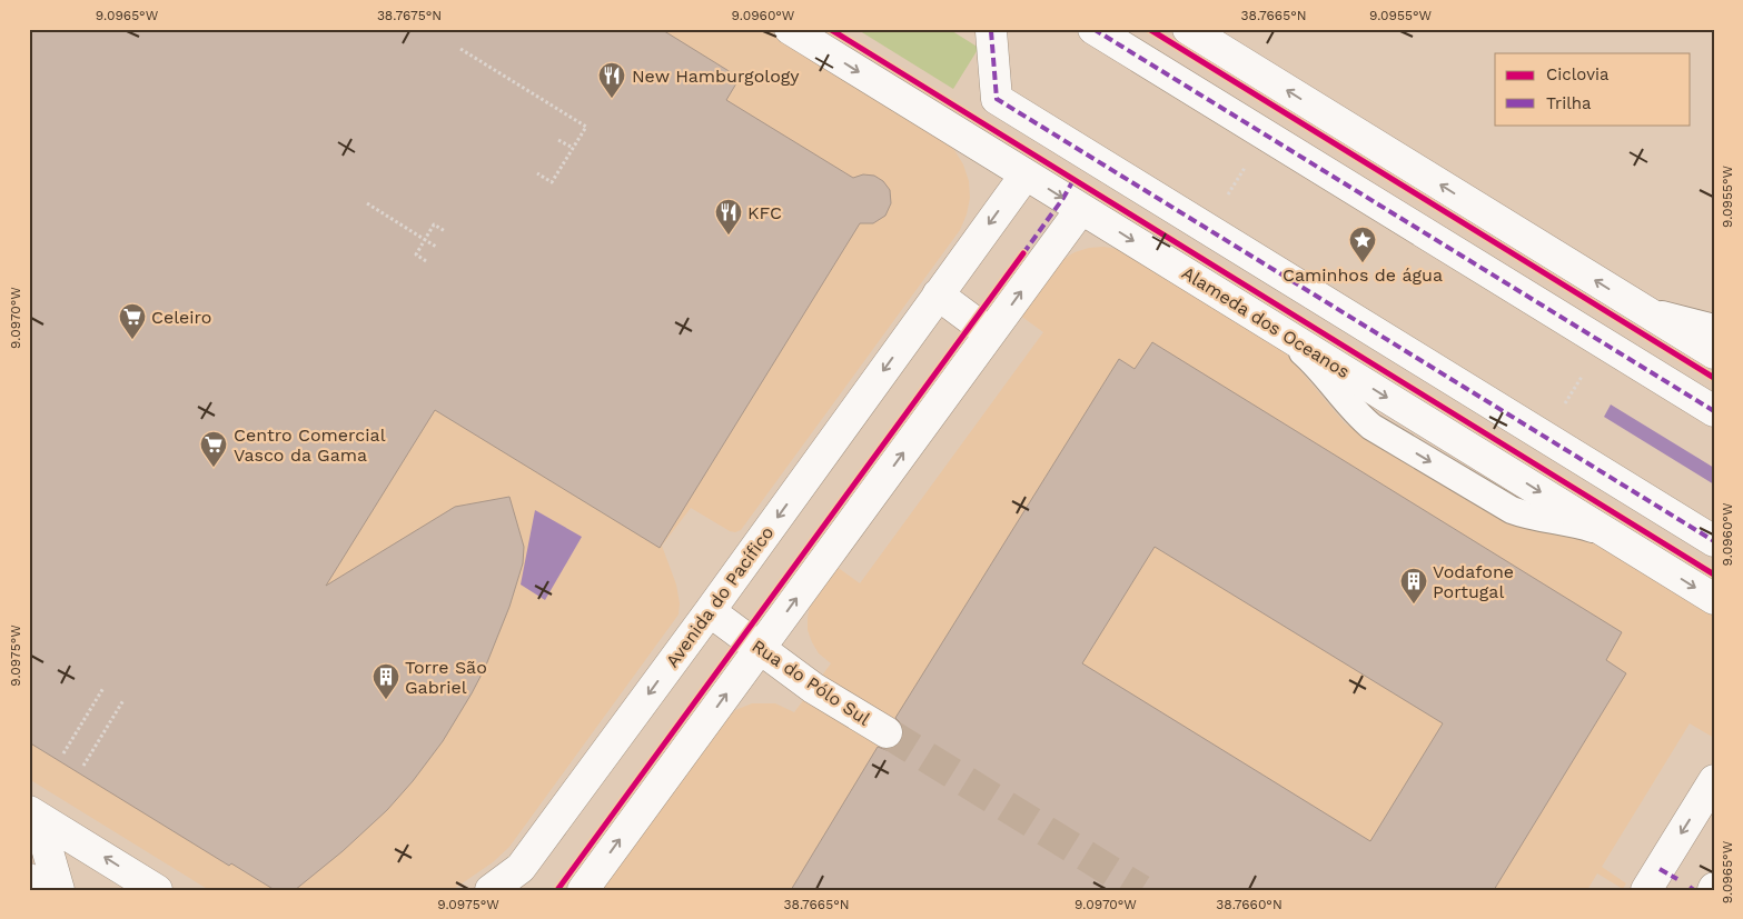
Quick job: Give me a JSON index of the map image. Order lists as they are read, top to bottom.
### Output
{
  "streets": {
    "street": ["Alameda dos Oceanos", "Avenida do Pacífico", "Rua do Pólo Sul"]
  },
  "crossings": [
    ["Alameda dos Oceanos", "Avenida do Pacífico"],
    ["Avenida do Pacífico", "Rua do Pólo Sul"]
  ],
  "places": {
    "restaurant": ["New Hamburgology", "KFC"],
    "place": ["Caminhos de água"],
    "supermarket": ["Celeiro", "Centro Comercial Vasco da Gama"],
    "building": ["Vodafone Portugal", "Torre São Gabriel"]
  },
  "legend": ["Ciclovia", "Trilha"],
  "coordinates": [
    "9.0965°W",
    "38.7675°N",
    "9.0960°W",
    "38.7665°N",
    "9.0955°W",
    "9.0970°W",
    "9.0975°W",
    "38.7660°N"
  ]
}
